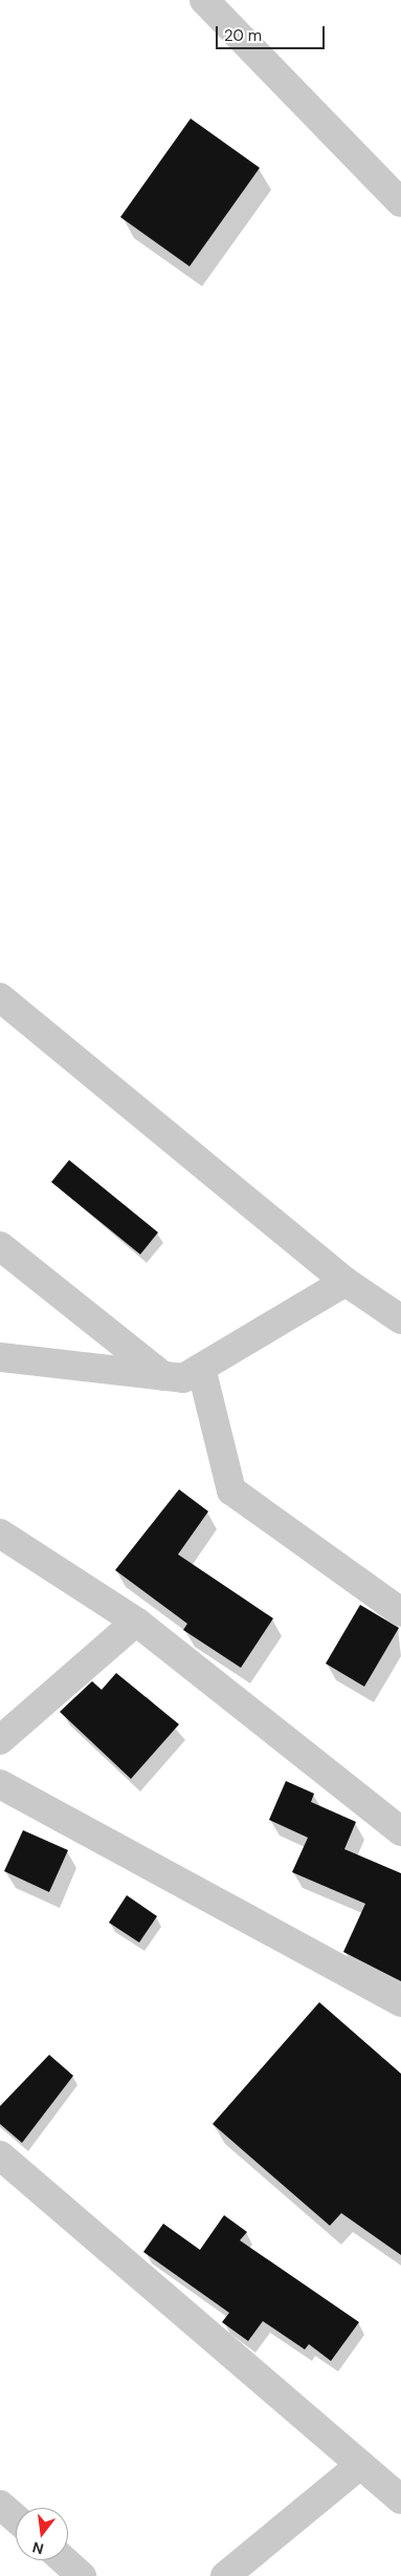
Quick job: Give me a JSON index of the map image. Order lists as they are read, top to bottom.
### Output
{
  "scale_bar": "20 m",
  "north": "bottom"
}
